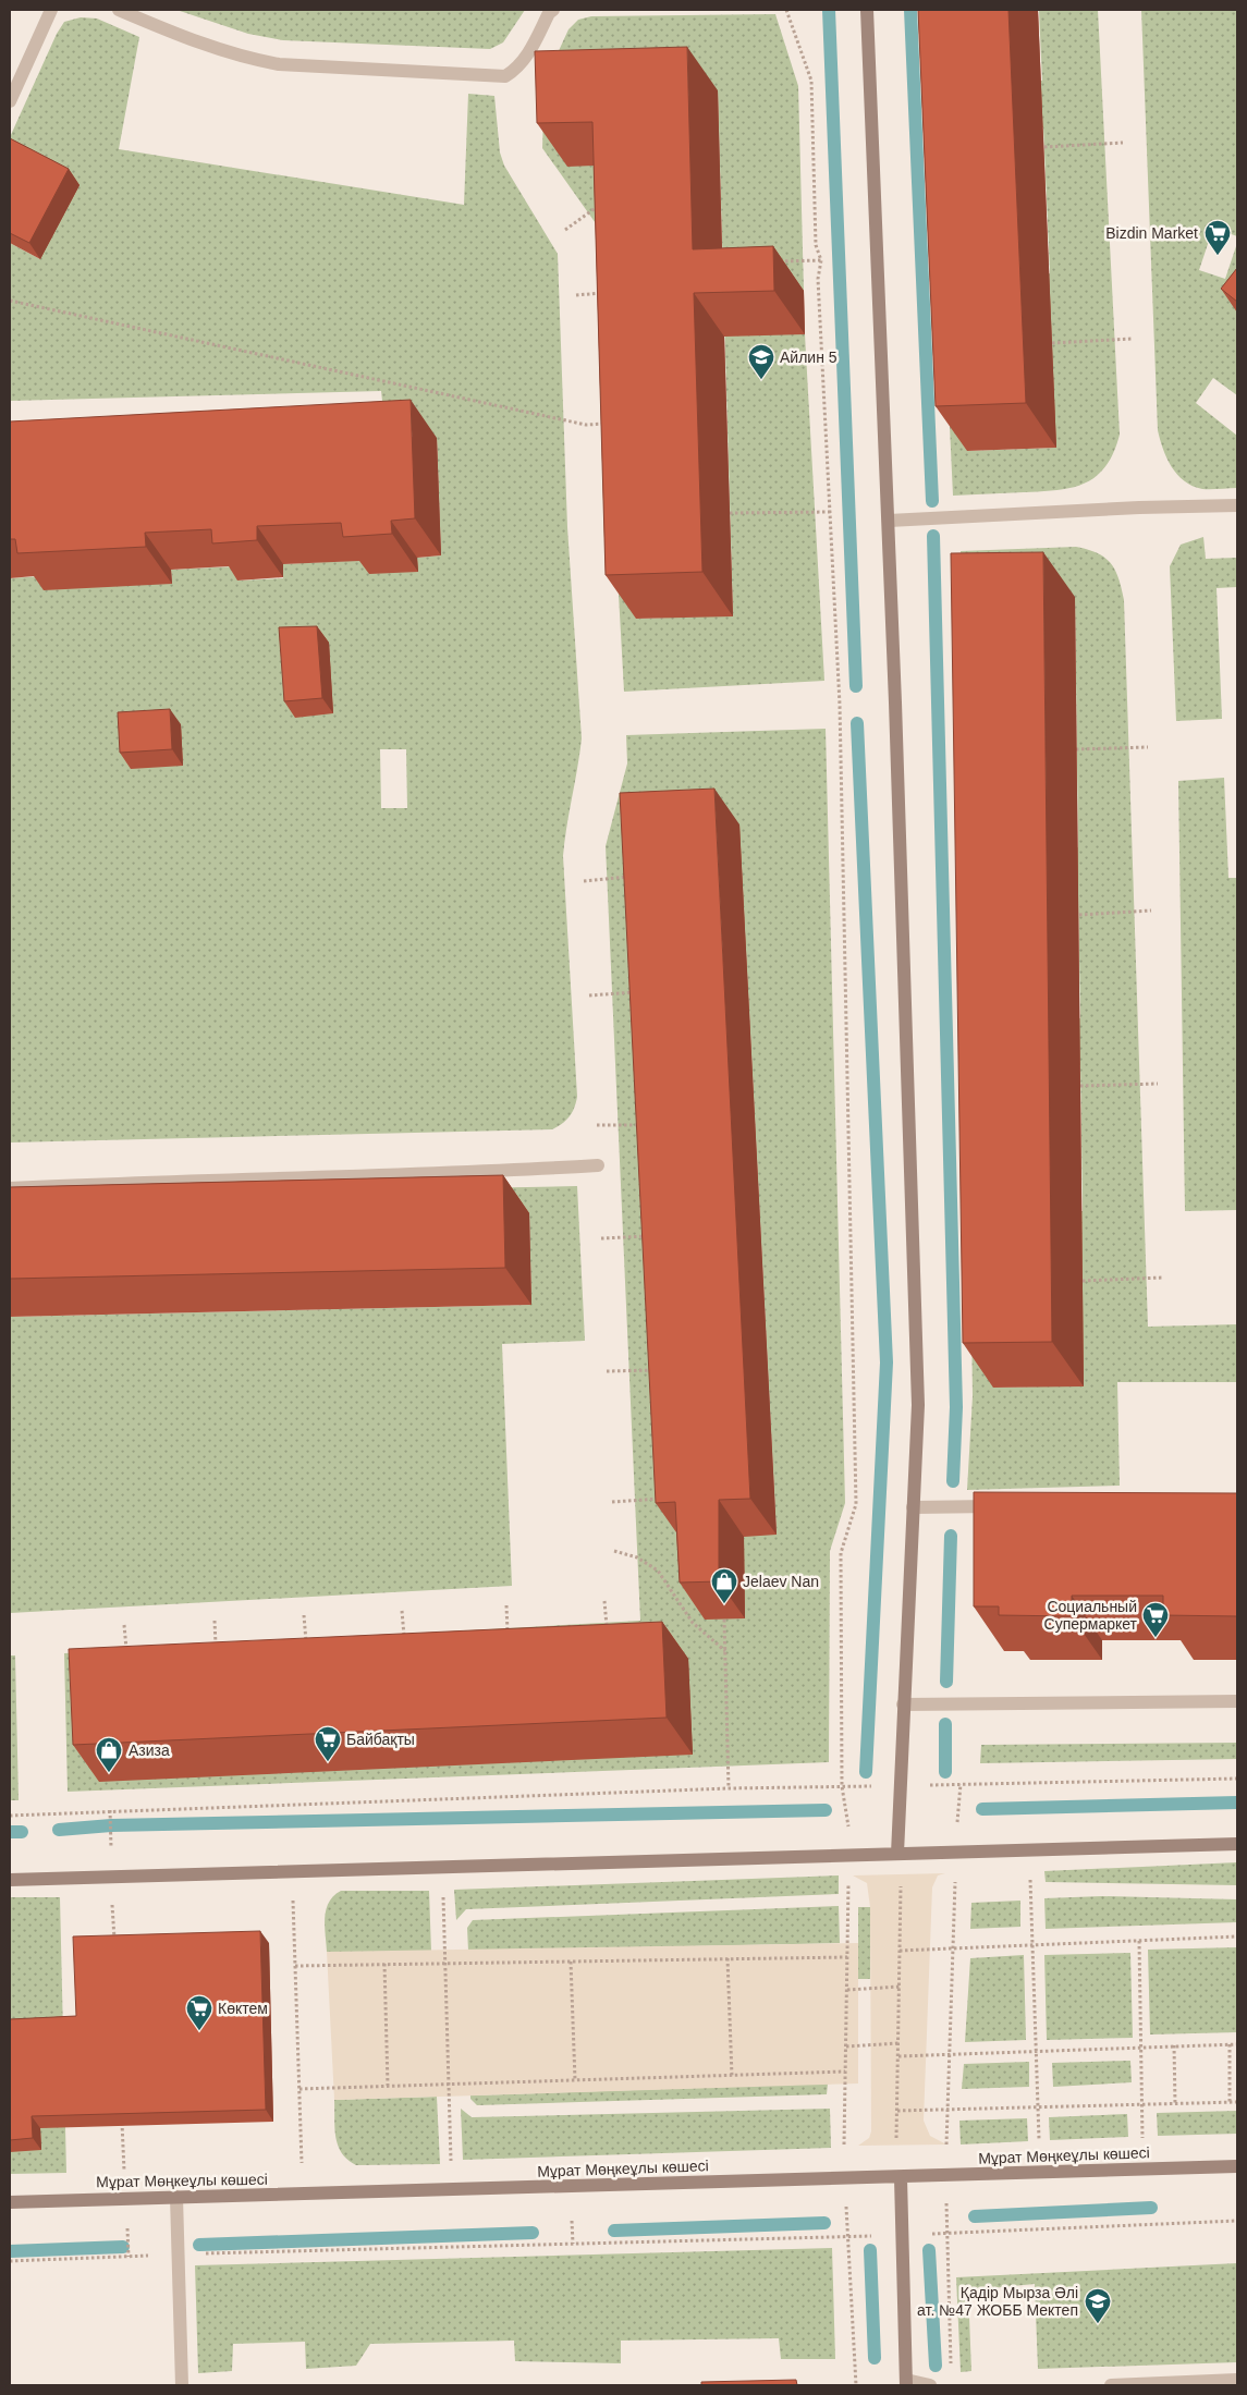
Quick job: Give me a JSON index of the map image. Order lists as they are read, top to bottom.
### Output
{
  "streets": {
    "main road": ["Мұрат Мөңкеұлы көшесі"]
  },
  "places": {
    "supermarket": [
      "Bizdin Market",
      "Социальный Супермаркет",
      "Байбақты",
      "Көктем"
    ],
    "school or university": ["Айлин 5", "Қадір Мырза Әлі ат. №47 ЖОББ Мектеп"],
    "shop": ["Jelaev Nan", "Азиза"]
  }
}
